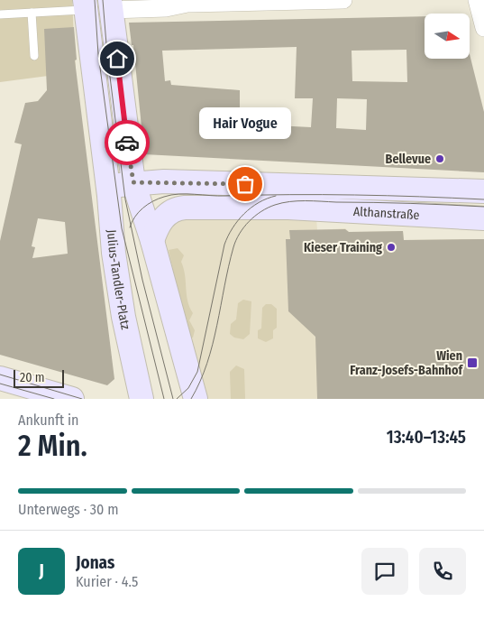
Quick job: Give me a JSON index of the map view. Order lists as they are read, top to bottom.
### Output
{
  "streets": {
    "main road": ["Althanstraße", "Julius-Tandler-Platz"]
  },
  "places": {
    "other": ["Bellevue", "Hair Vogue", "Kieser Training"],
    "transit": ["Wien Franz-Josefs-Bahnhof"]
  },
  "scale_bar": "20 m",
  "north": "right",
  "page": {
    "bubble": "Hair Vogue",
    "scale": "20 m",
    "heading": ["2 Min.", "Ankunft in", "13:40–13:45"],
    "panel": ["Jonas", "Kurier · 4.5"],
    "bar": "Unterwegs · 30 m",
    "round": "J"
  }
}
